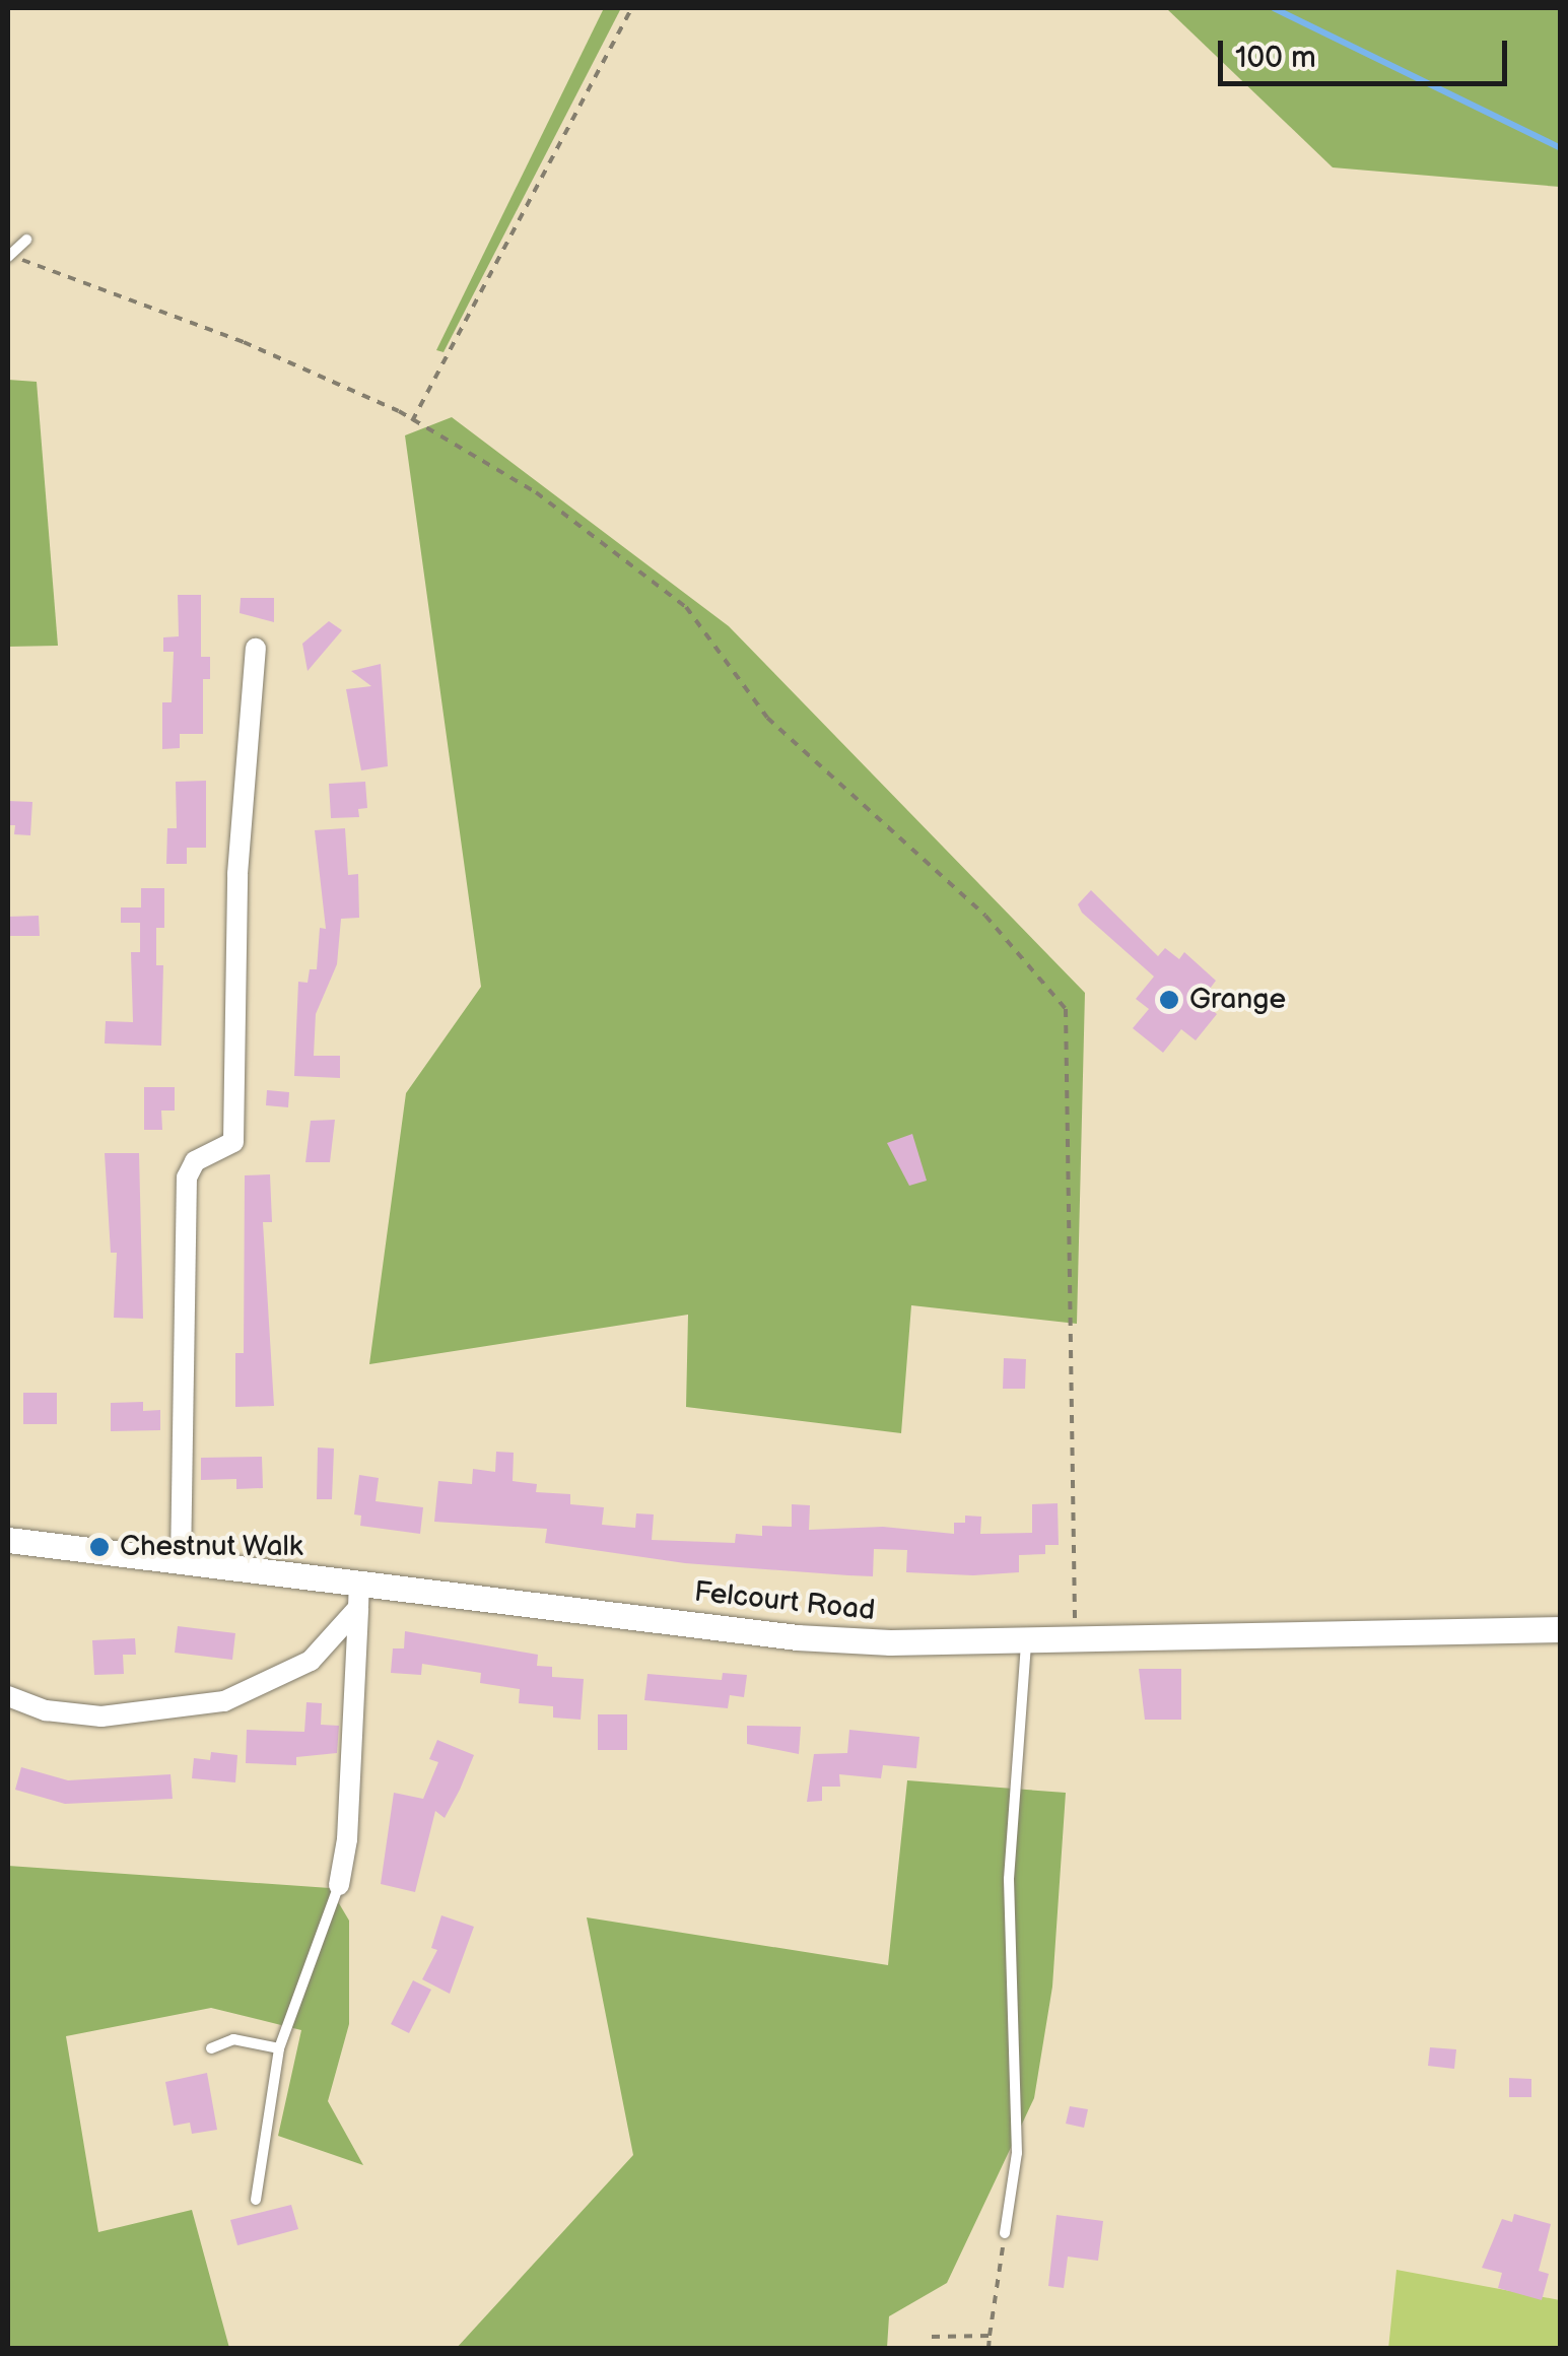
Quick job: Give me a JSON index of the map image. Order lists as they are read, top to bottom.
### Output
{
  "streets": {
    "street": ["Felcourt Road"]
  },
  "places": ["Grange", "Chestnut Walk"],
  "scale_bar": "100 m"
}
